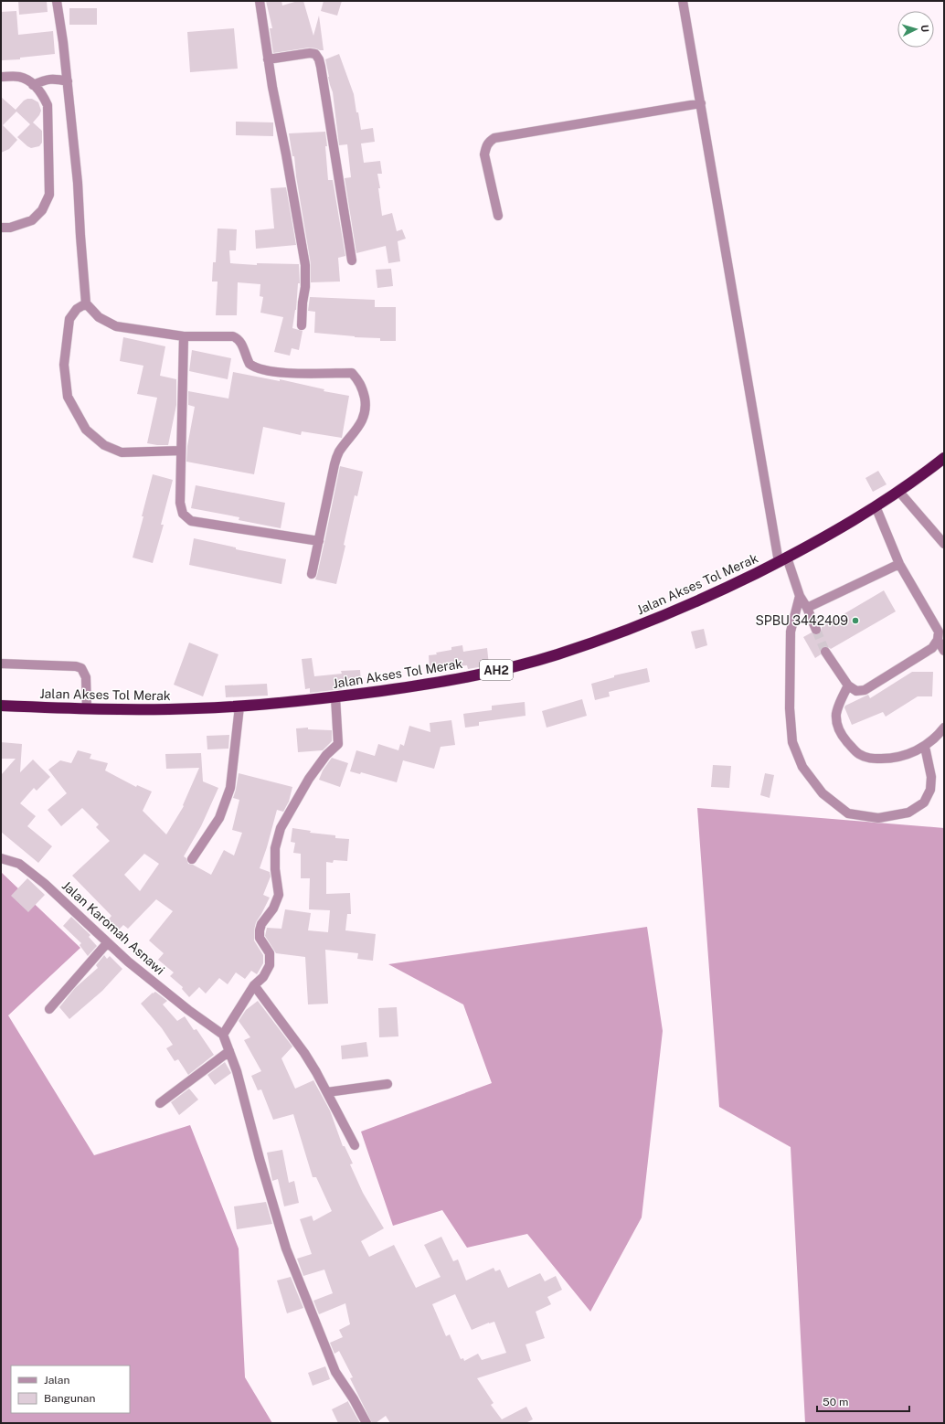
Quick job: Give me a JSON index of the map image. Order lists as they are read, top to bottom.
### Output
{
  "streets": {
    "highway": ["Jalan Akses Tol Merak", "AH2"],
    "street": ["Jalan Karomah Asnawi"]
  },
  "places": ["SPBU 3442409"],
  "legend": ["Jalan", "Bangunan"],
  "scale_bar": "50 m",
  "north": "right"
}
